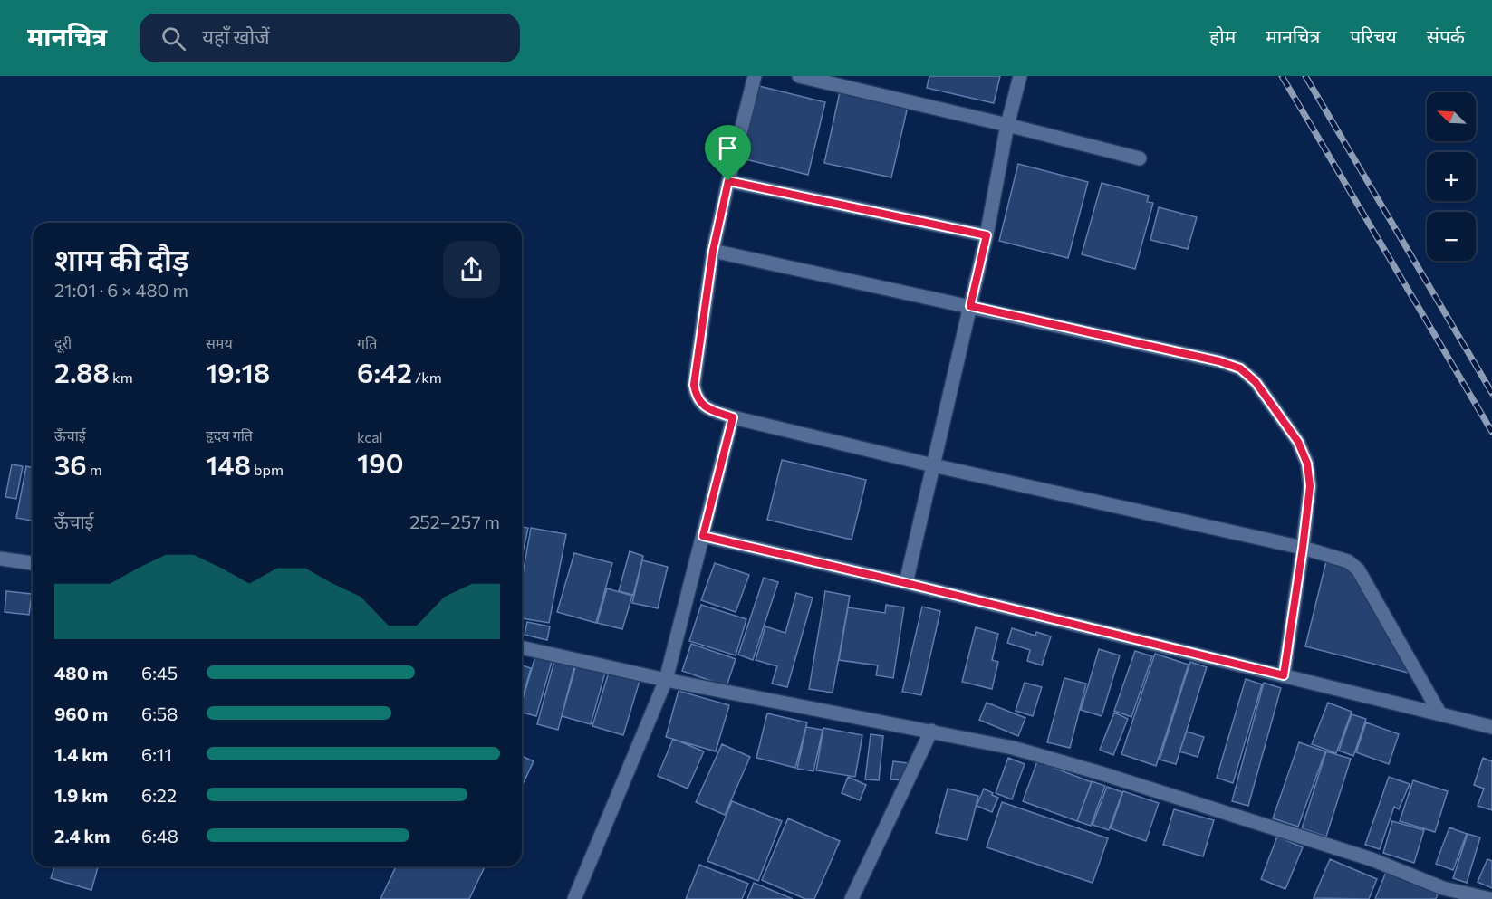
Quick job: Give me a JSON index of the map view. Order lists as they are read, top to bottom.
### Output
{
  "north": "top left",
  "page": {
    "header": "मानचित्र",
    "search": "यहाँ खोजें",
    "nav": [
      "होम",
      "मानचित्र",
      "परिचय",
      "संपर्क"
    ],
    "map_buttons": ["+", "−"],
    "heading": ["शाम की दौड़", "21:01 · 6 × 480 m"],
    "stats": [
      ["दूरी", "2.88 km"],
      ["समय", "19:18"],
      ["गति", "6:42 /km"],
      ["ऊँचाई", "36 m"],
      ["हृदय गति", "148 bpm"],
      ["kcal", "190"]
    ],
    "chart": ["ऊँचाई", "252–257 m"],
    "list": [
      {
        "name": "480 m",
        "note": "6:45"
      },
      {
        "name": "960 m",
        "note": "6:58"
      },
      {
        "name": "1.4 km",
        "note": "6:11"
      },
      {
        "name": "1.9 km",
        "note": "6:22"
      },
      {
        "name": "2.4 km",
        "note": "6:48"
      }
    ]
  }
}
